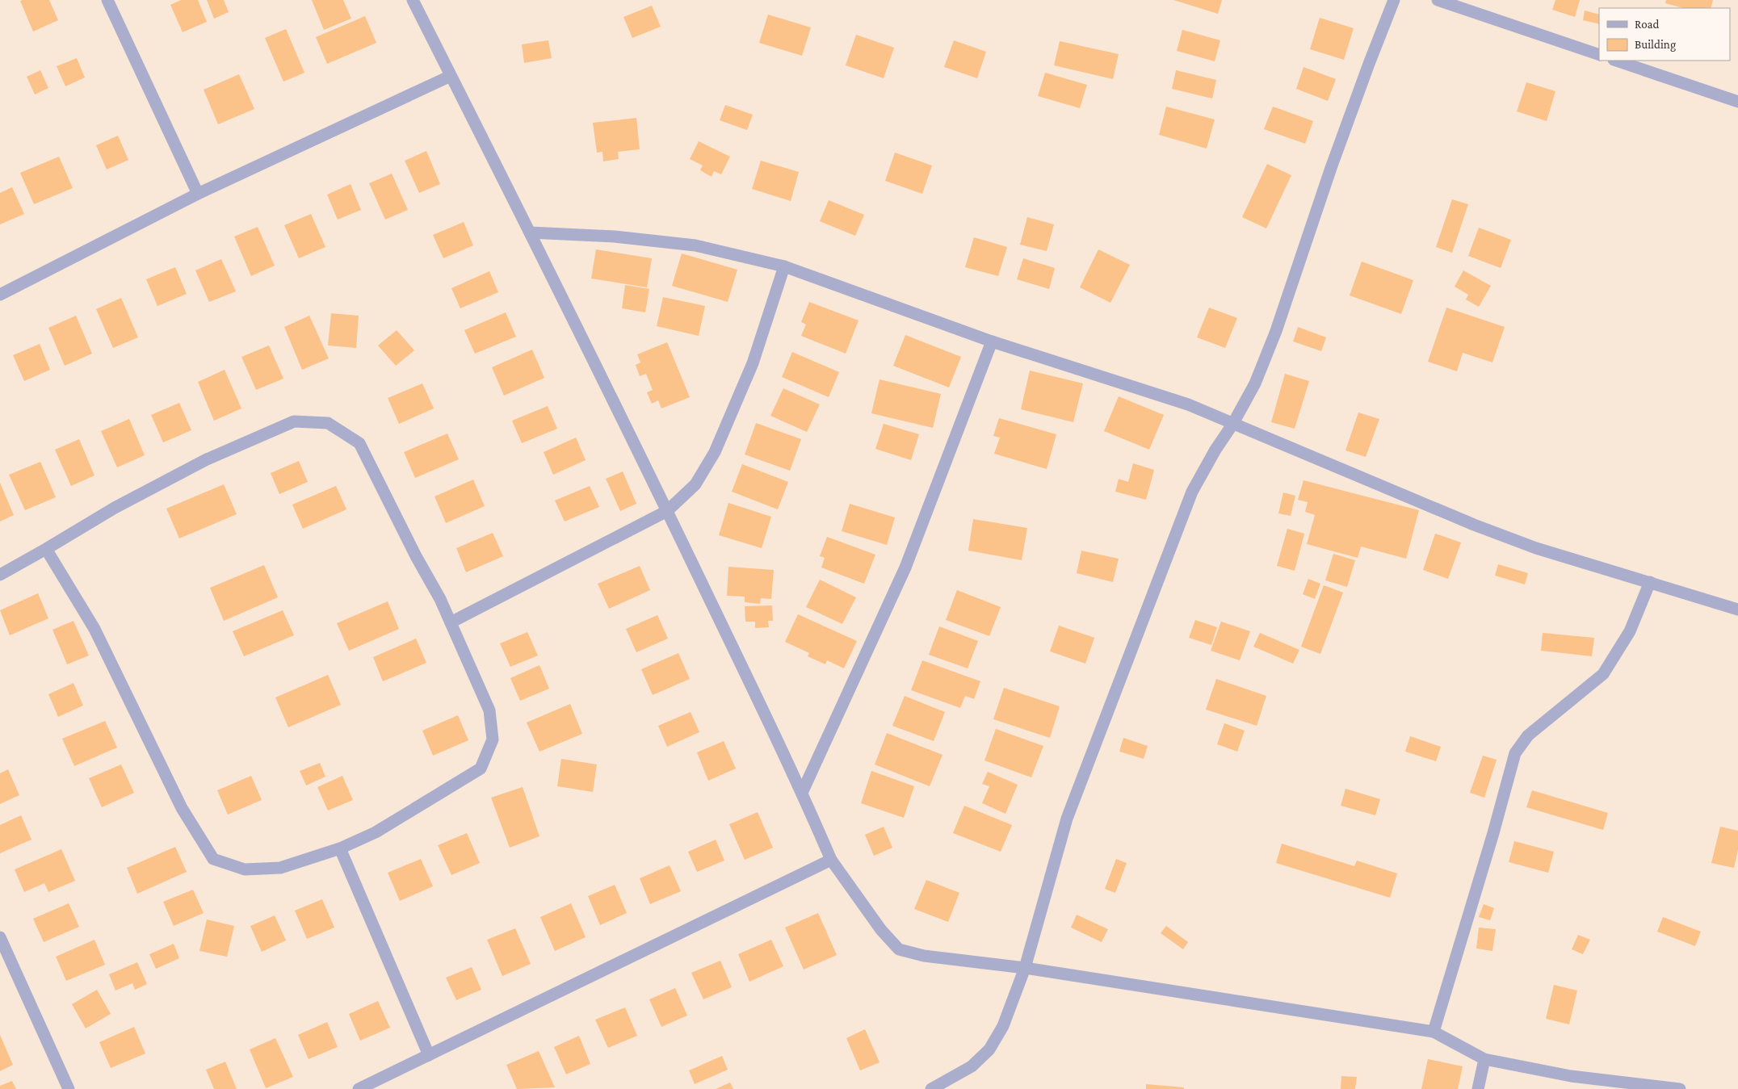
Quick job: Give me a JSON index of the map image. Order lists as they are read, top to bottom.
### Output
{
  "legend": ["Road", "Building"]
}
